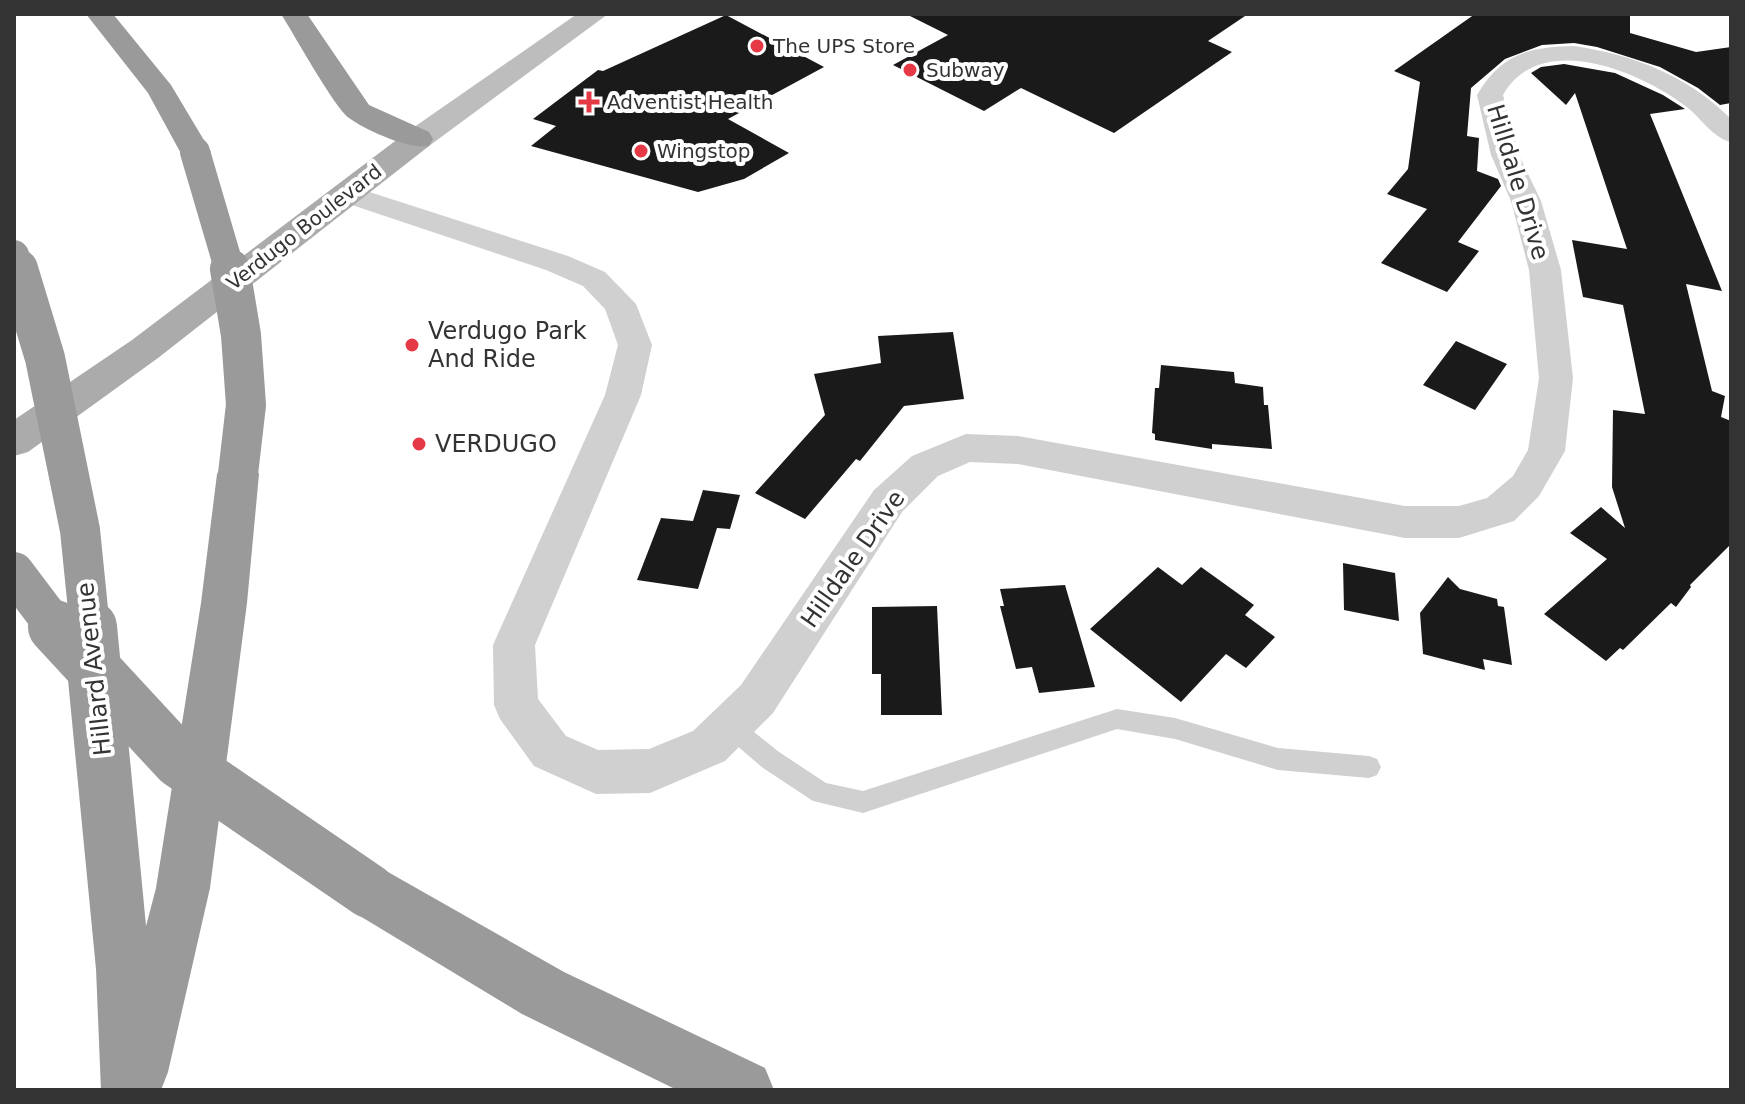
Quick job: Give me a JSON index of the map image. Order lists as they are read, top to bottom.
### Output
{
  "streets": {
    "highway": ["Hillard Avenue"],
    "main road": ["Verdugo Boulevard"],
    "street": ["Hilldale Drive"]
  },
  "crossings": [
    ["Hilldale Drive", "Verdugo Boulevard"]
  ],
  "places": {
    "other": [
      "The UPS Store",
      "Subway",
      "Wingstop",
      "Verdugo Park And Ride",
      "VERDUGO"
    ],
    "health": ["Adventist Health"]
  }
}
